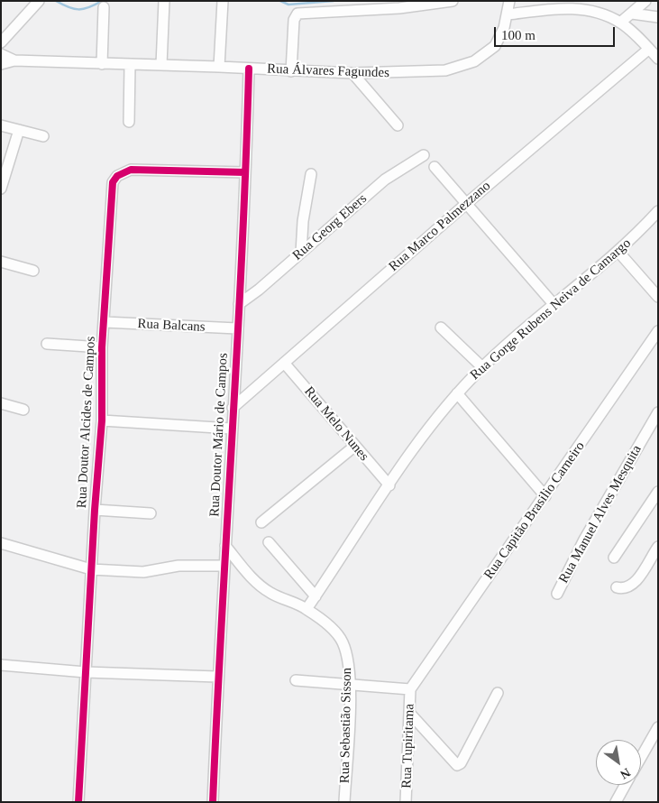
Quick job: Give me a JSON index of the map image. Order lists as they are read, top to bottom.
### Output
{
  "streets": {
    "street": [
      "Rua Álvares Fagundes",
      "Rua Marco Palmezzano",
      "Rua Georg Ebers",
      "Rua Gorge Rubens Neiva de Camargo",
      "Rua Balcans",
      "Rua Doutor Alcides de Campos",
      "Rua Melo Nunes",
      "Rua Doutor Mário de Campos",
      "Rua Capitão Brasilio Carneiro",
      "Rua Manuel Alves Mesquita",
      "Rua Sebastião Sisson",
      "Rua Tupiritama"
    ]
  },
  "crossings": [
    ["Rua Álvares Fagundes", "Rua Doutor Mário de Campos"],
    ["Rua Marco Palmezzano", "Rua Melo Nunes"],
    ["Rua Marco Palmezzano", "Rua Doutor Mário de Campos"],
    ["Rua Georg Ebers", "Rua Doutor Mário de Campos"],
    ["Rua Gorge Rubens Neiva de Camargo", "Rua Melo Nunes"],
    ["Rua Gorge Rubens Neiva de Camargo", "Rua Sebastião Sisson"],
    ["Rua Balcans", "Rua Doutor Alcides de Campos"],
    ["Rua Balcans", "Rua Doutor Mário de Campos"],
    ["Rua Doutor Alcides de Campos", "Rua Doutor Mário de Campos"],
    ["Rua Doutor Mário de Campos", "Rua Sebastião Sisson"],
    ["Rua Capitão Brasilio Carneiro", "Rua Tupiritama"]
  ],
  "scale_bar": "100 m",
  "north": "bottom right"
}
